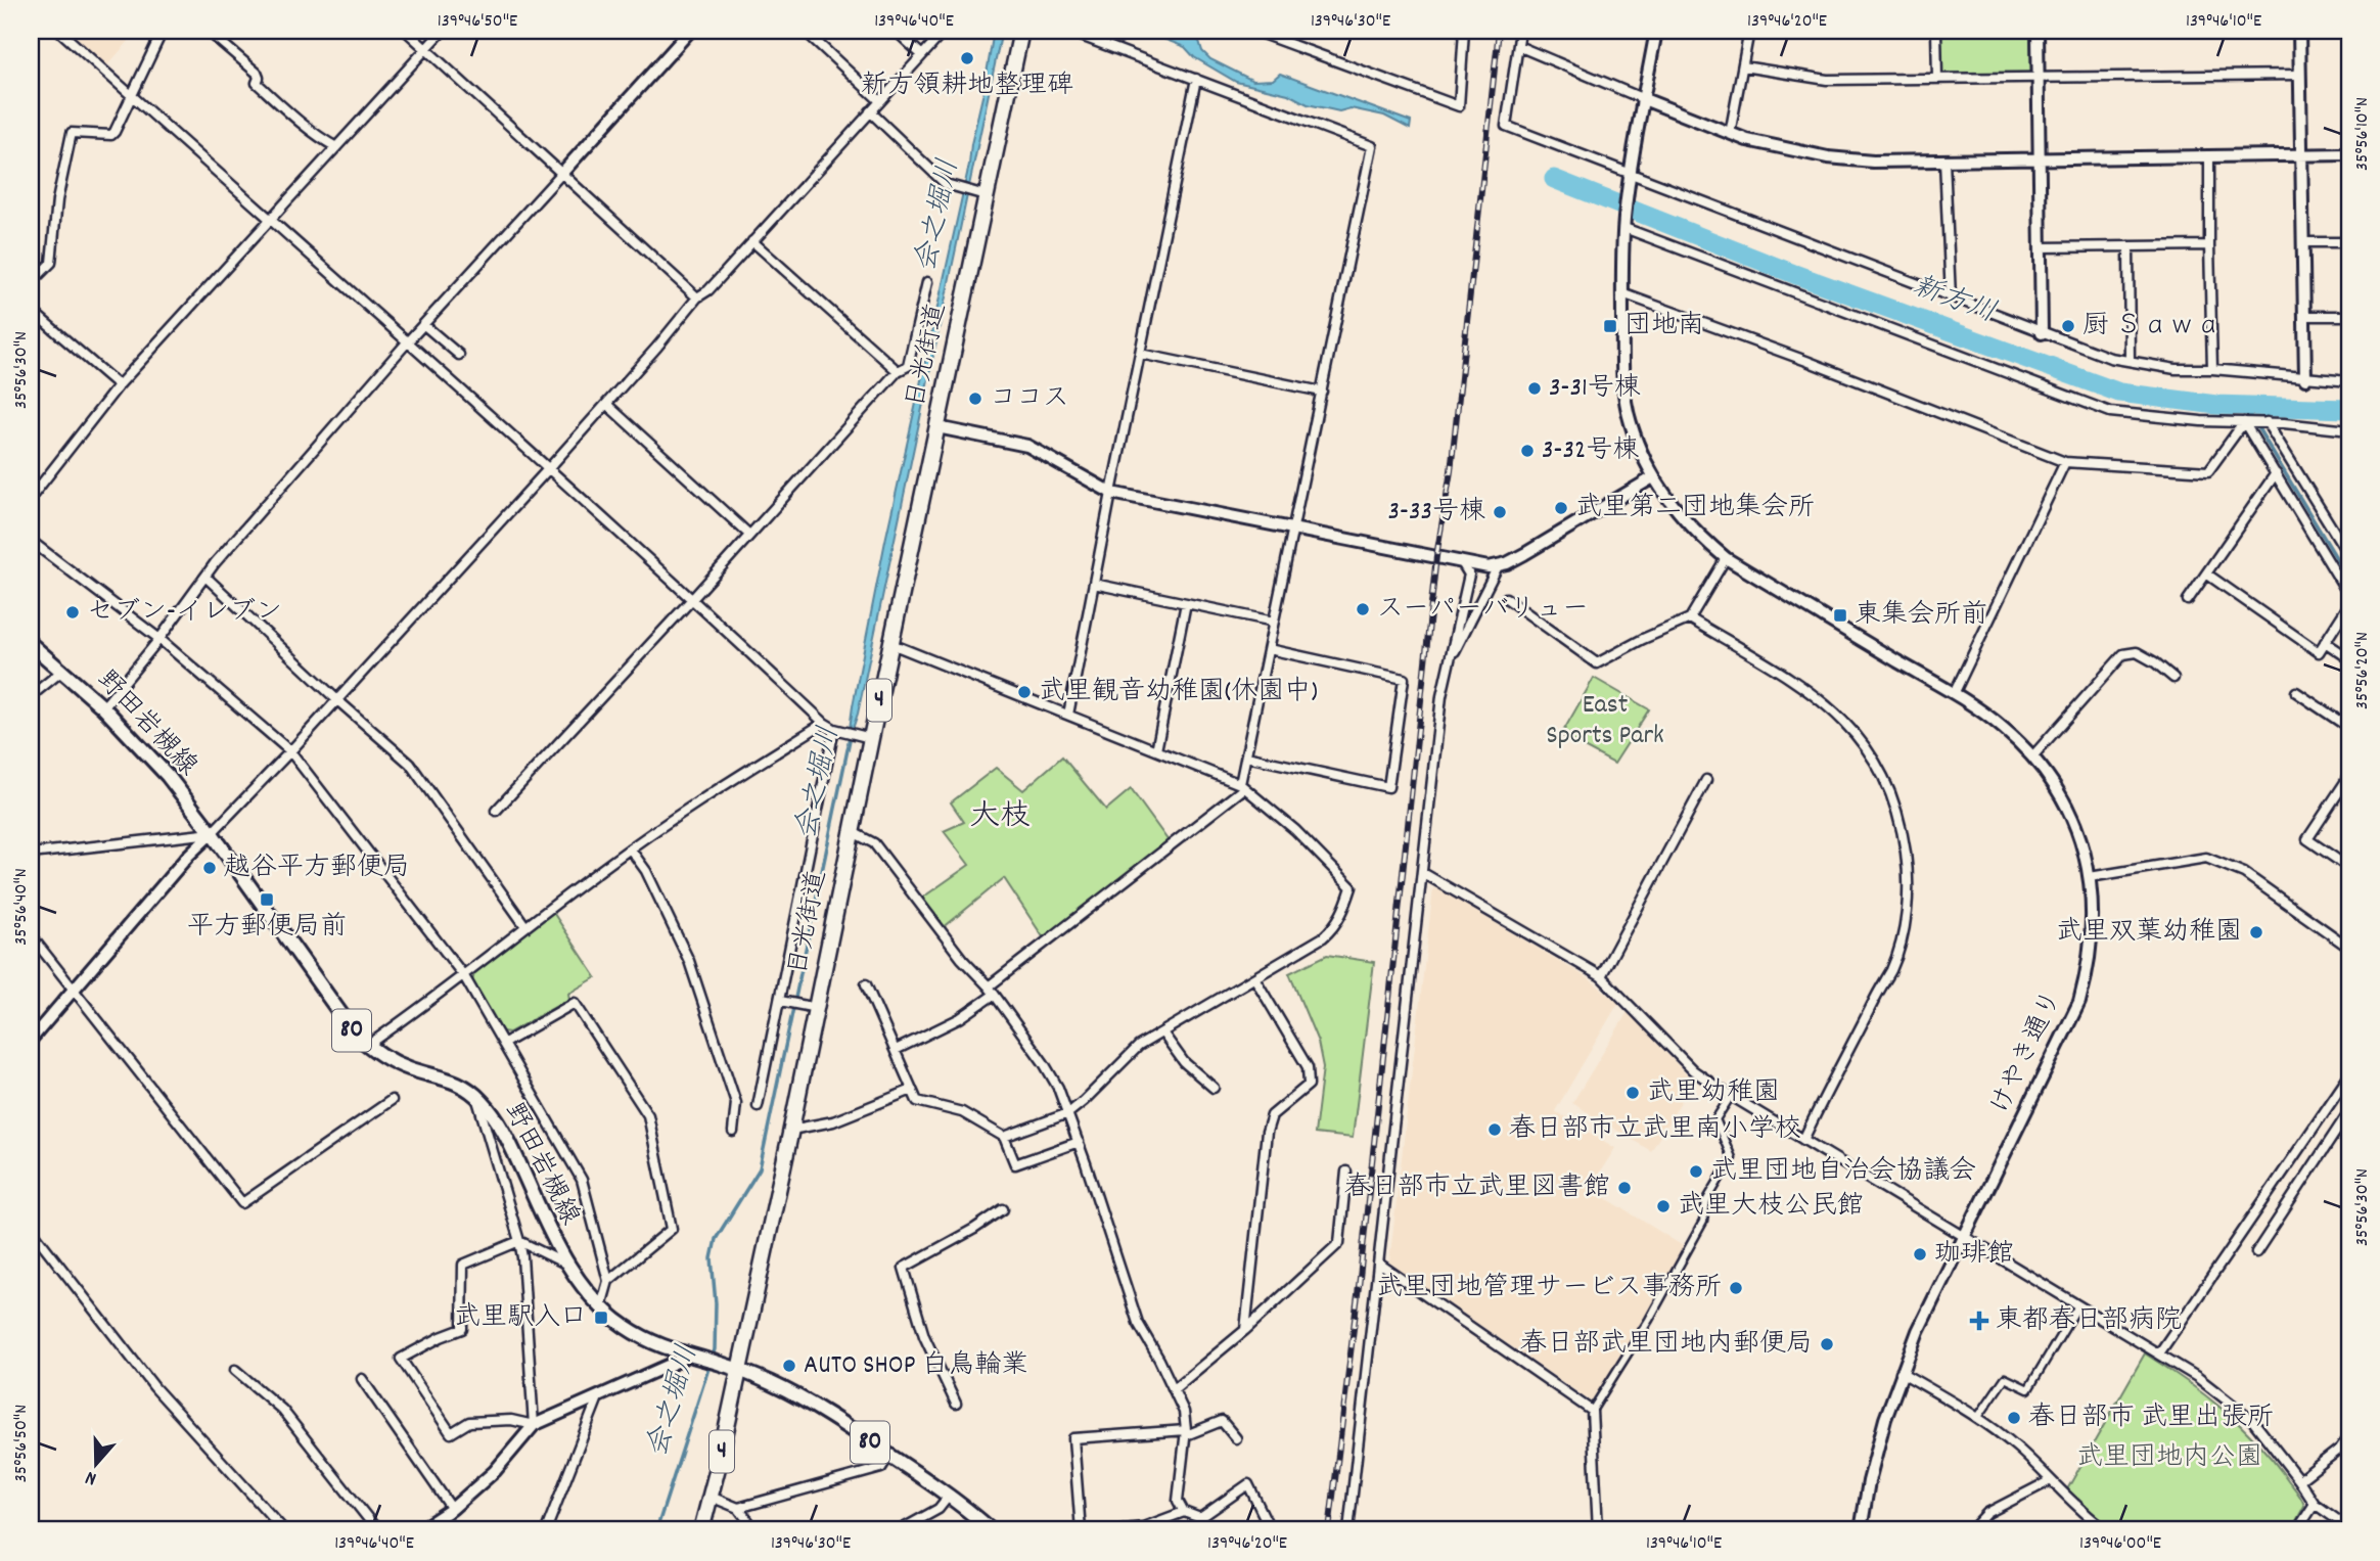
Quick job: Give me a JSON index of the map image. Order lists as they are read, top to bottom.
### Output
{
  "streets": {
    "highway": ["日光街道", "4"],
    "main road": ["野田岩槻線", "80"],
    "street": ["けやき通り"]
  },
  "crossings": [
    ["日光街道", "野田岩槻線"]
  ],
  "districts": ["大枝"],
  "water": ["会之堀川", "新方川"],
  "parks": ["East Sports Park", "武里団地内公園"],
  "places": {
    "other": [
      "新方領耕地整理碑",
      "厨 Ｓａｗａ",
      "3-31号棟",
      "ココス",
      "3-32号棟",
      "武里第二団地集会所",
      "3-33号棟",
      "スーパーバリュー",
      "セブン-イレブン",
      "武里観音幼稚園(休園中)",
      "越谷平方郵便局",
      "武里双葉幼稚園",
      "武里幼稚園",
      "春日部市立武里南小学校",
      "武里団地自治会協議会",
      "春日部市立武里図書館",
      "武里大枝公民館",
      "珈琲館",
      "武里団地管理サービス事務所",
      "春日部武里団地内郵便局",
      "AUTO SHOP 白鳥輪業",
      "春日部市 武里出張所"
    ],
    "transit": [
      "団地南",
      "東集会所前",
      "平方郵便局前",
      "武里駅入口"
    ],
    "health": ["東都春日部病院"]
  },
  "north": "bottom",
  "coordinates": [
    "139°46'50\"E",
    "139°46'40\"E",
    "139°46'30\"E",
    "139°46'20\"E",
    "139°46'10\"E",
    "35°56'10\"N",
    "35°56'30\"N",
    "35°56'20\"N",
    "35°56'40\"N",
    "35°56'50\"N",
    "139°46'00\"E"
  ]
}
